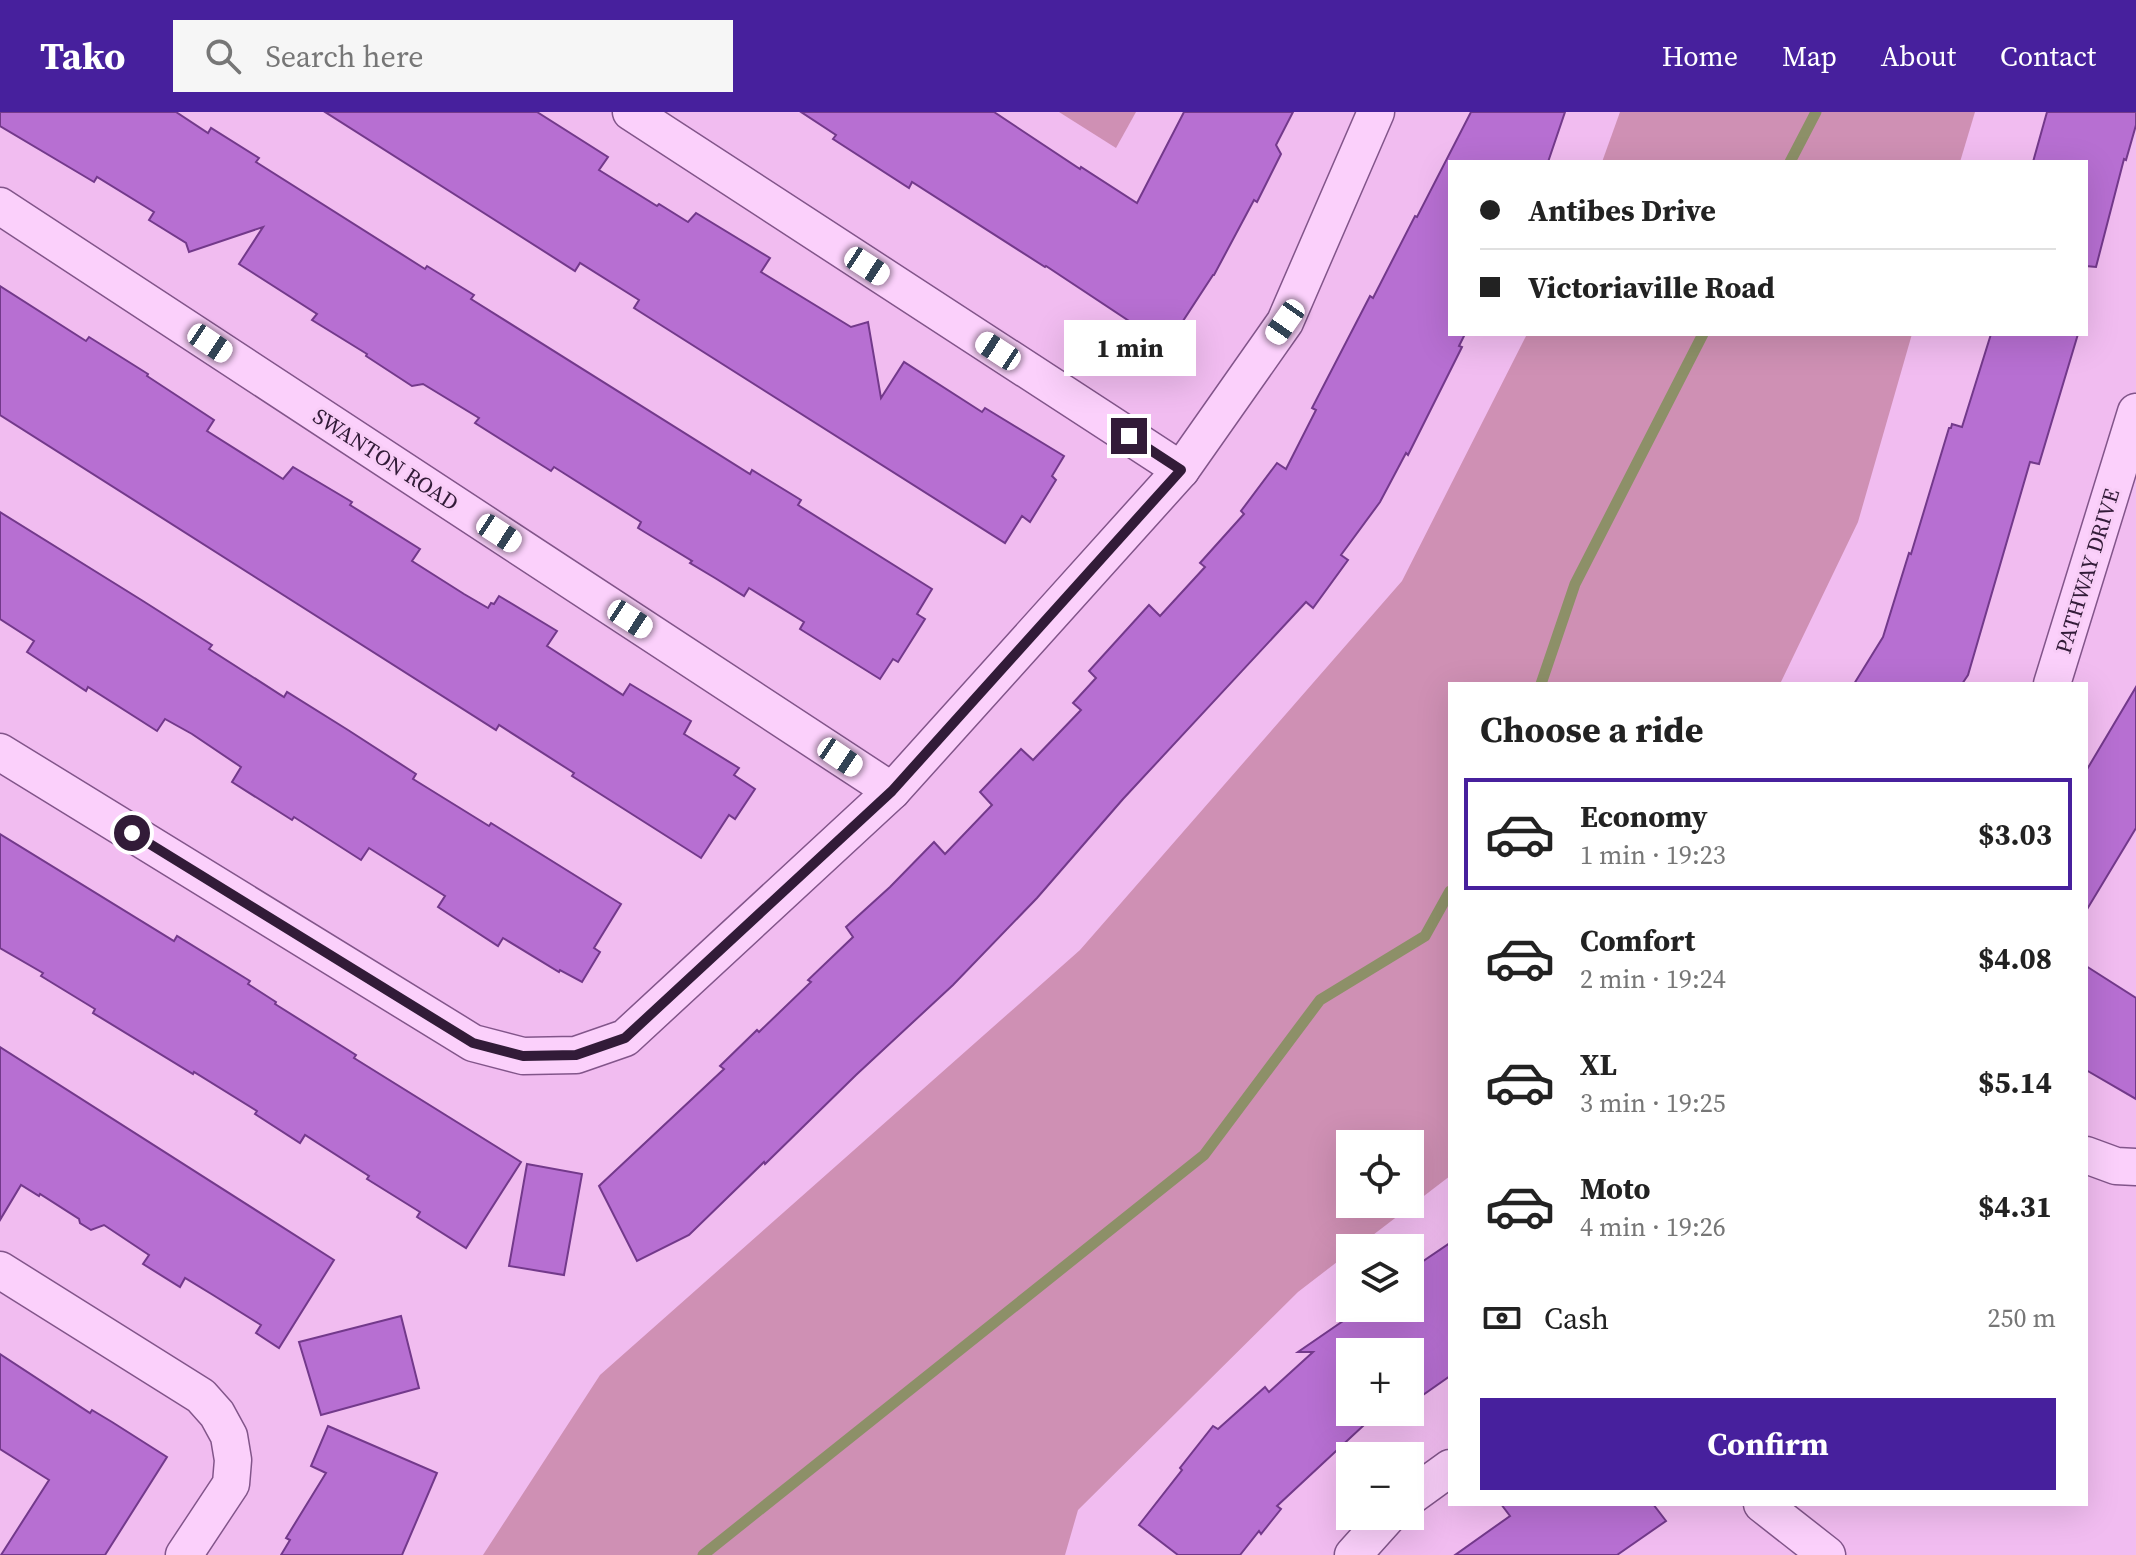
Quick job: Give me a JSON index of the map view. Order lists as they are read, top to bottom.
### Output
{
  "streets": {
    "street": ["SWANTON ROAD", "PATHWAY DRIVE"]
  },
  "page": {
    "header": "Tako",
    "search": "Search here",
    "nav": [
      "Home",
      "Map",
      "About",
      "Contact"
    ],
    "banner": ["Antibes Drive", "Victoriaville Road"],
    "bubble": "1 min",
    "heading": "Choose a ride",
    "list": [
      {
        "name": "Economy",
        "note": "1 min · 19:23",
        "value": "$3.03"
      },
      {
        "name": "Comfort",
        "note": "2 min · 19:24",
        "value": "$4.08"
      },
      {
        "name": "XL",
        "note": "3 min · 19:25",
        "value": "$5.14"
      },
      {
        "name": "Moto",
        "note": "4 min · 19:26",
        "value": "$4.31"
      }
    ],
    "map_buttons": ["+", "−"],
    "pay": ["Cash", "250 m"],
    "buttons": "Confirm"
  }
}
